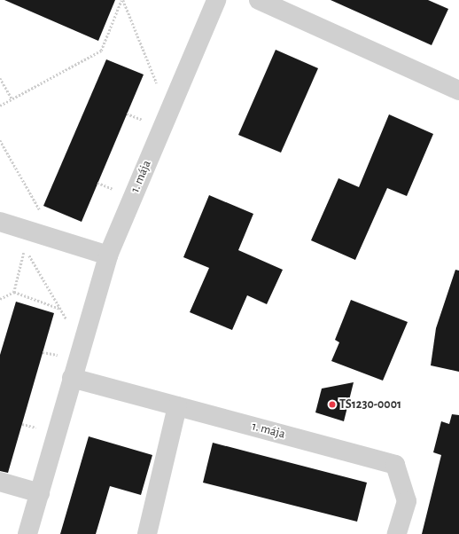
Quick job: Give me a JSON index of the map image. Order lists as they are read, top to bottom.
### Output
{
  "streets": {
    "street": ["1. mája"]
  },
  "places": ["TS1230-0001"]
}
